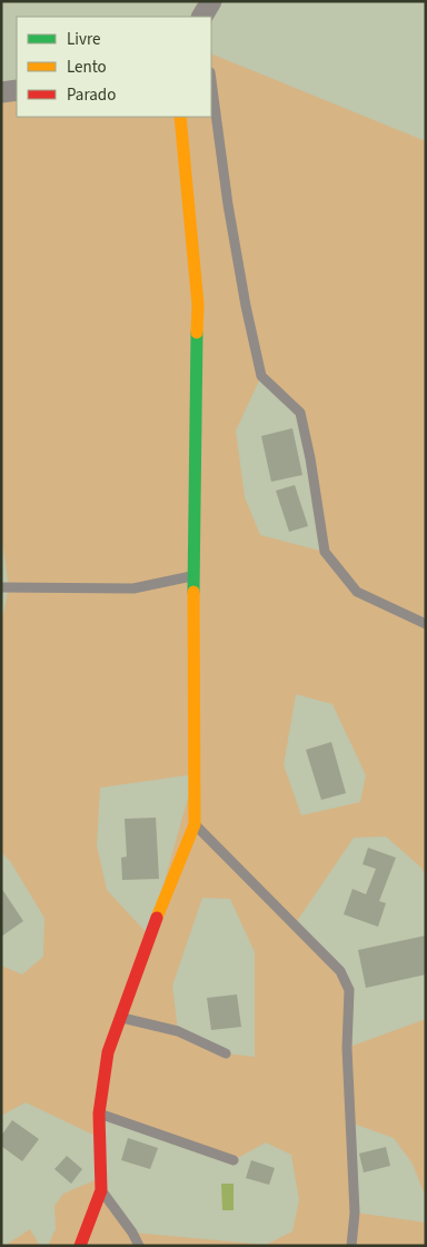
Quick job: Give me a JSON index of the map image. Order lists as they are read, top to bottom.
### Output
{
  "legend": ["Livre", "Lento", "Parado"]
}
